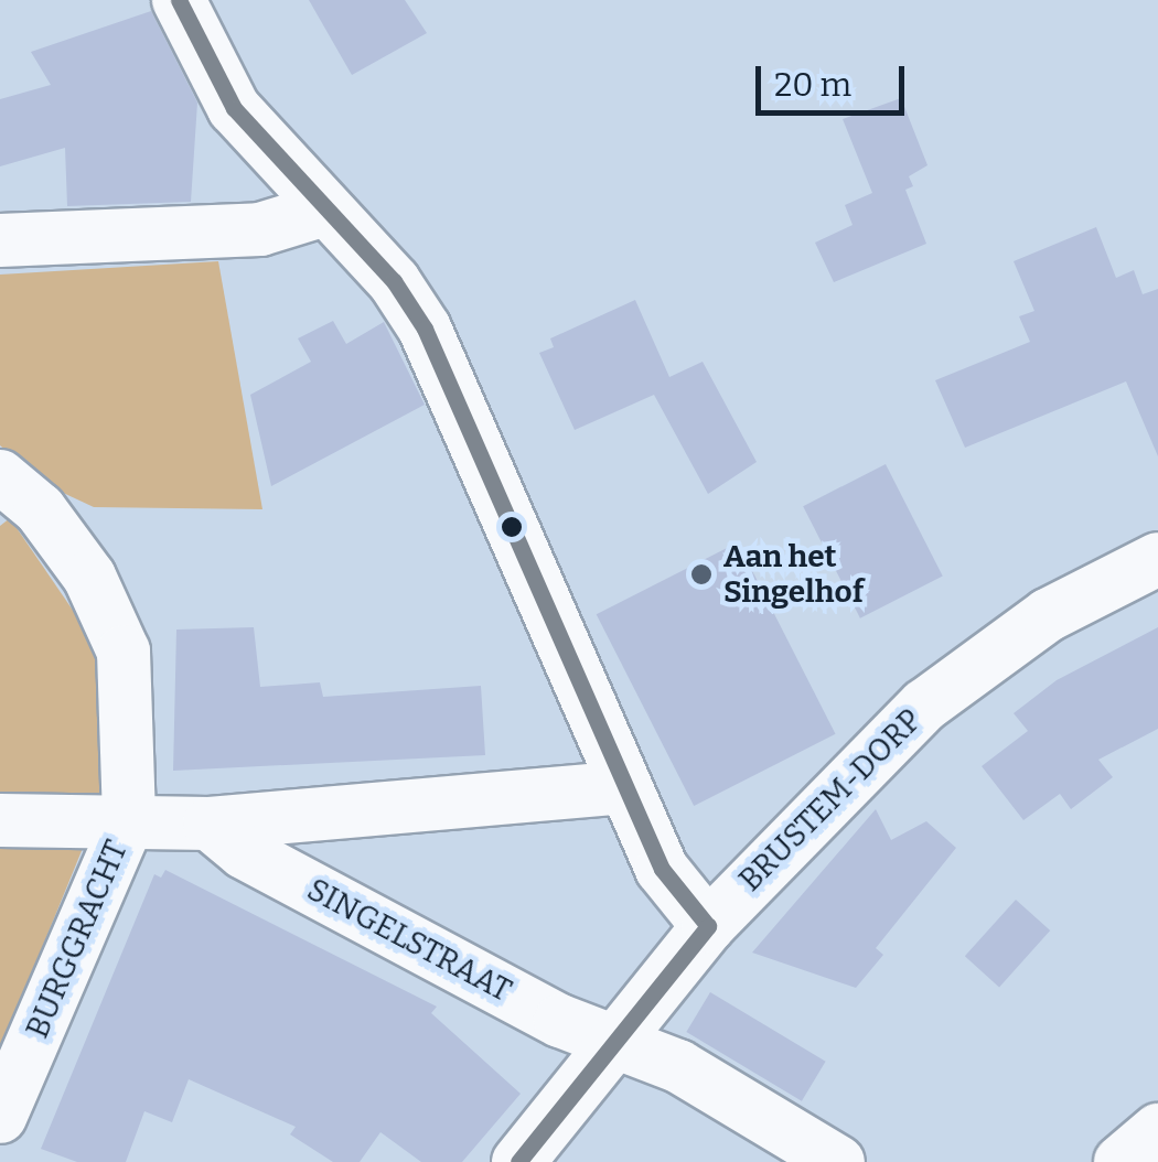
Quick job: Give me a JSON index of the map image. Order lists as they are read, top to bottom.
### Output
{
  "streets": {
    "street": ["BRUSTEM-DORP", "BURGGRACHT", "SINGELSTRAAT"]
  },
  "crossings": [
    ["BRUSTEM-DORP", "SINGELSTRAAT"]
  ],
  "places": ["Aan het Singelhof"],
  "scale_bar": "20 m"
}
